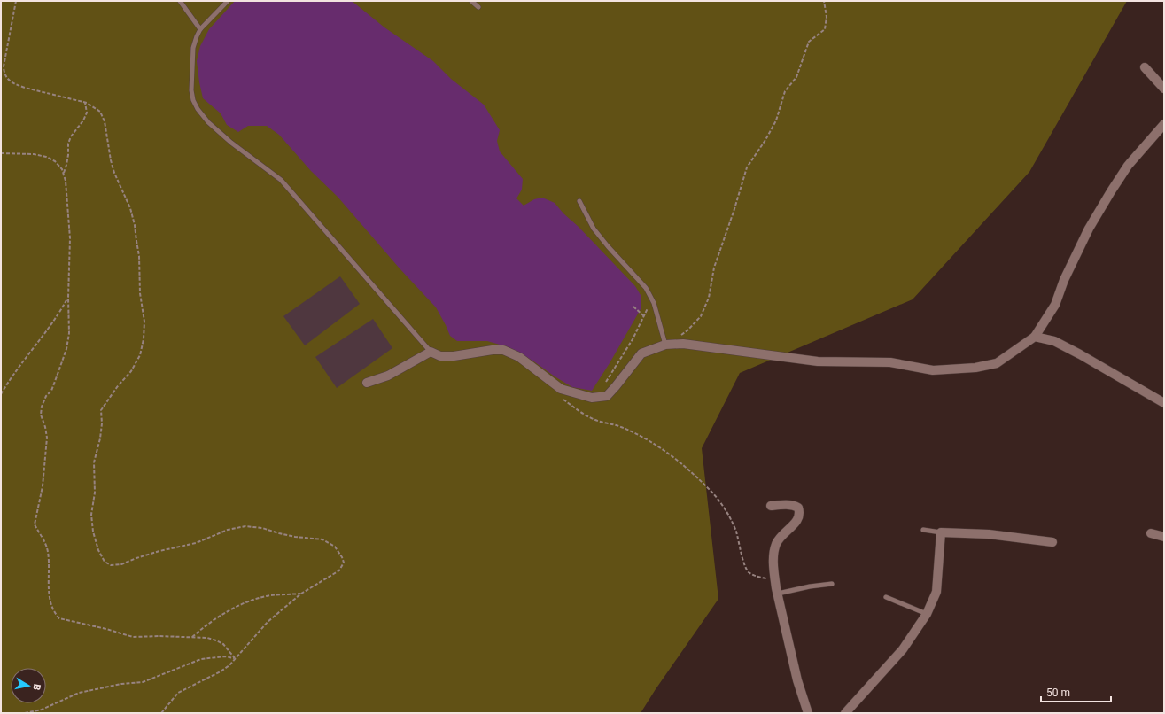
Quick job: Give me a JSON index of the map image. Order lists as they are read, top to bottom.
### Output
{
  "scale_bar": "50 m",
  "north": "right"
}
